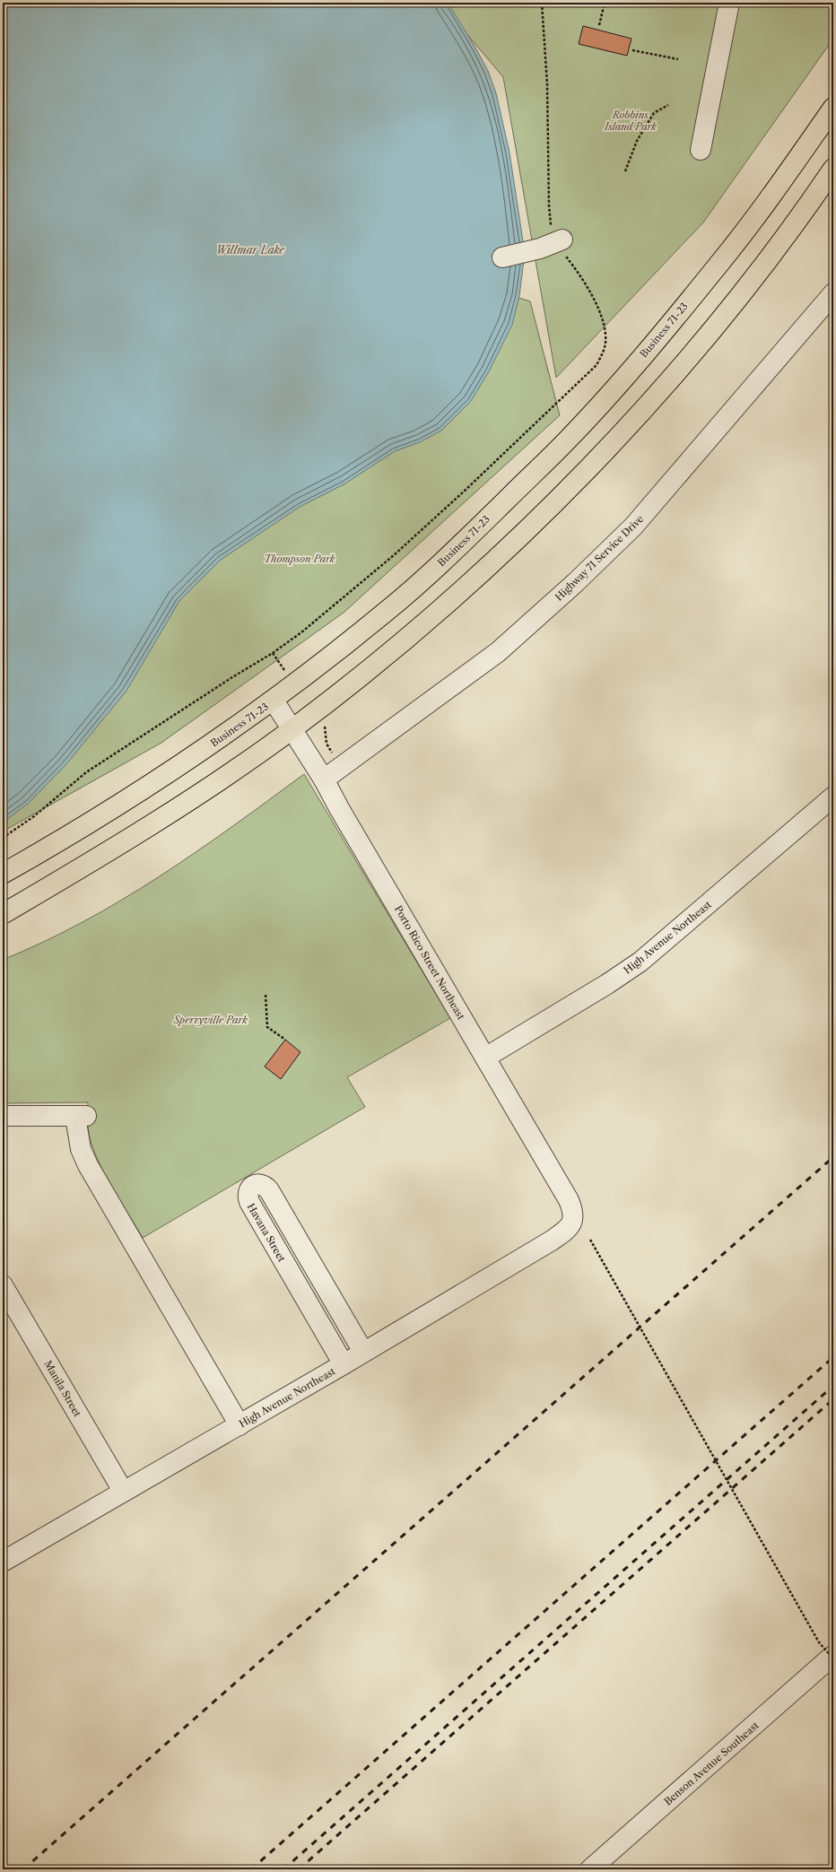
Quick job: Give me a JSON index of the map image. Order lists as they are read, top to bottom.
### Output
{
  "streets": {
    "highway": ["Business 71-23"],
    "street": [
      "Highway 71 Service Drive",
      "High Avenue Northeast",
      "Porto Rico Street Northeast",
      "Havana Street",
      "Manila Street",
      "Benson Avenue Southeast"
    ]
  },
  "crossings": [
    ["Business 71-23", "Porto Rico Street Northeast"],
    ["Highway 71 Service Drive", "Porto Rico Street Northeast"],
    ["High Avenue Northeast", "Porto Rico Street Northeast"],
    ["High Avenue Northeast", "Havana Street"],
    ["High Avenue Northeast", "Manila Street"]
  ],
  "water": ["Willmar Lake"],
  "parks": ["Robbins Island Park", "Thompson Park", "Sperryville Park"]
}
